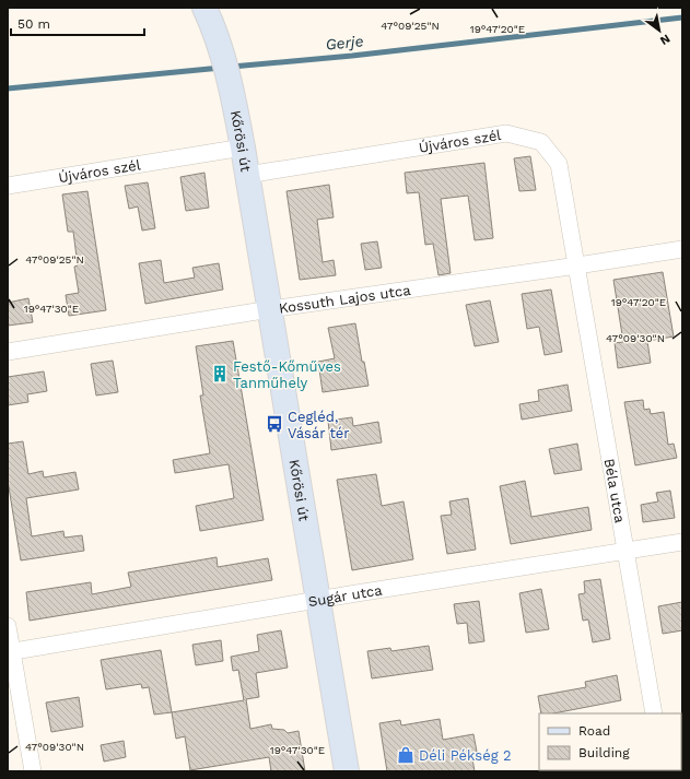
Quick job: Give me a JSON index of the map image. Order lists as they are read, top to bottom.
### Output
{
  "streets": {
    "main road": ["Kőrösi út"],
    "street": [
      "Újváros szél",
      "Kossuth Lajos utca",
      "Béla utca",
      "Sugár utca"
    ]
  },
  "crossings": [
    ["Kőrösi út", "Újváros szél"],
    ["Kőrösi út", "Kossuth Lajos utca"],
    ["Kőrösi út", "Sugár utca"],
    ["Újváros szél", "Kossuth Lajos utca"],
    ["Újváros szél", "Béla utca"],
    ["Kossuth Lajos utca", "Béla utca"],
    ["Béla utca", "Sugár utca"]
  ],
  "water": ["Gerje"],
  "places": {
    "building": ["Festő-Kőműves Tanműhely"],
    "bus stop": ["Cegléd, Vásár tér"],
    "shop": ["Déli Pékség 2"]
  },
  "legend": ["Road", "Building"],
  "scale_bar": "50 m",
  "north": "bottom right",
  "coordinates": [
    "47°09'25\"N",
    "19°47'20\"E",
    "19°47'30\"E",
    "47°09'30\"N"
  ]
}
